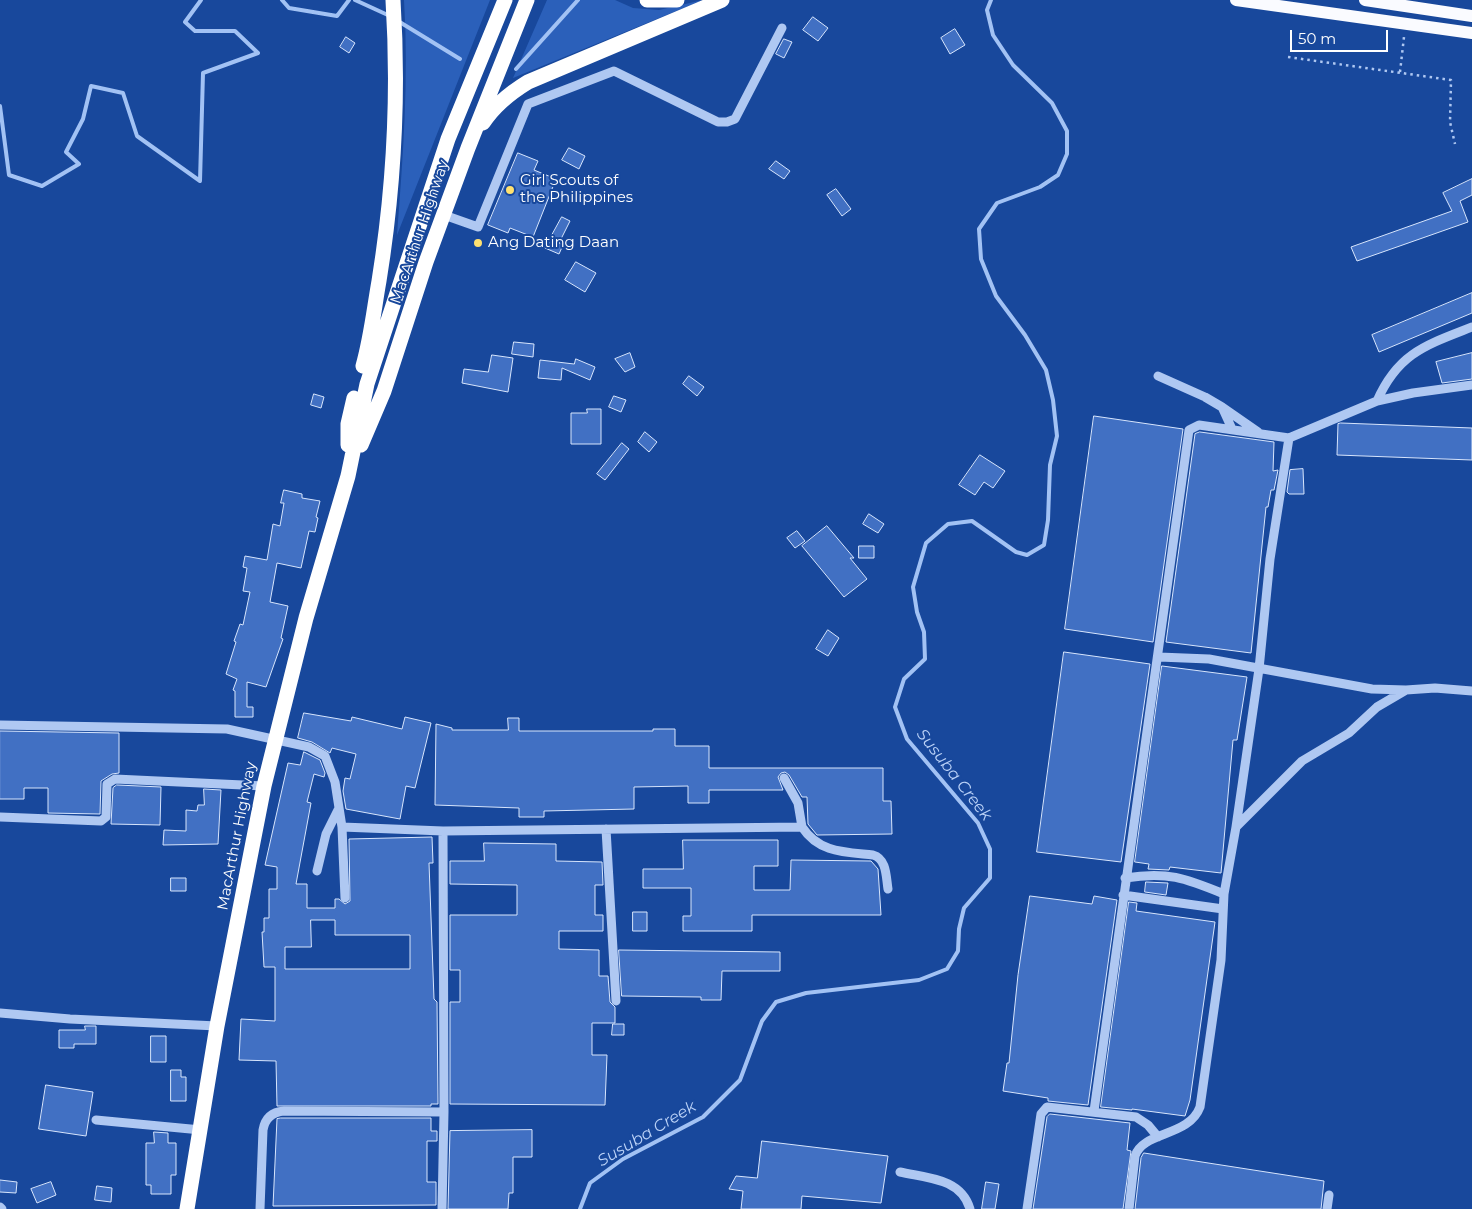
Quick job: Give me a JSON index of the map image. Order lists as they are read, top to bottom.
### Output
{
  "streets": {
    "highway": ["MacArthur Highway"]
  },
  "water": ["Susuba Creek"],
  "places": ["Girl Scouts of the Philippines", "Ang Dating Daan"],
  "scale_bar": "50 m"
}
